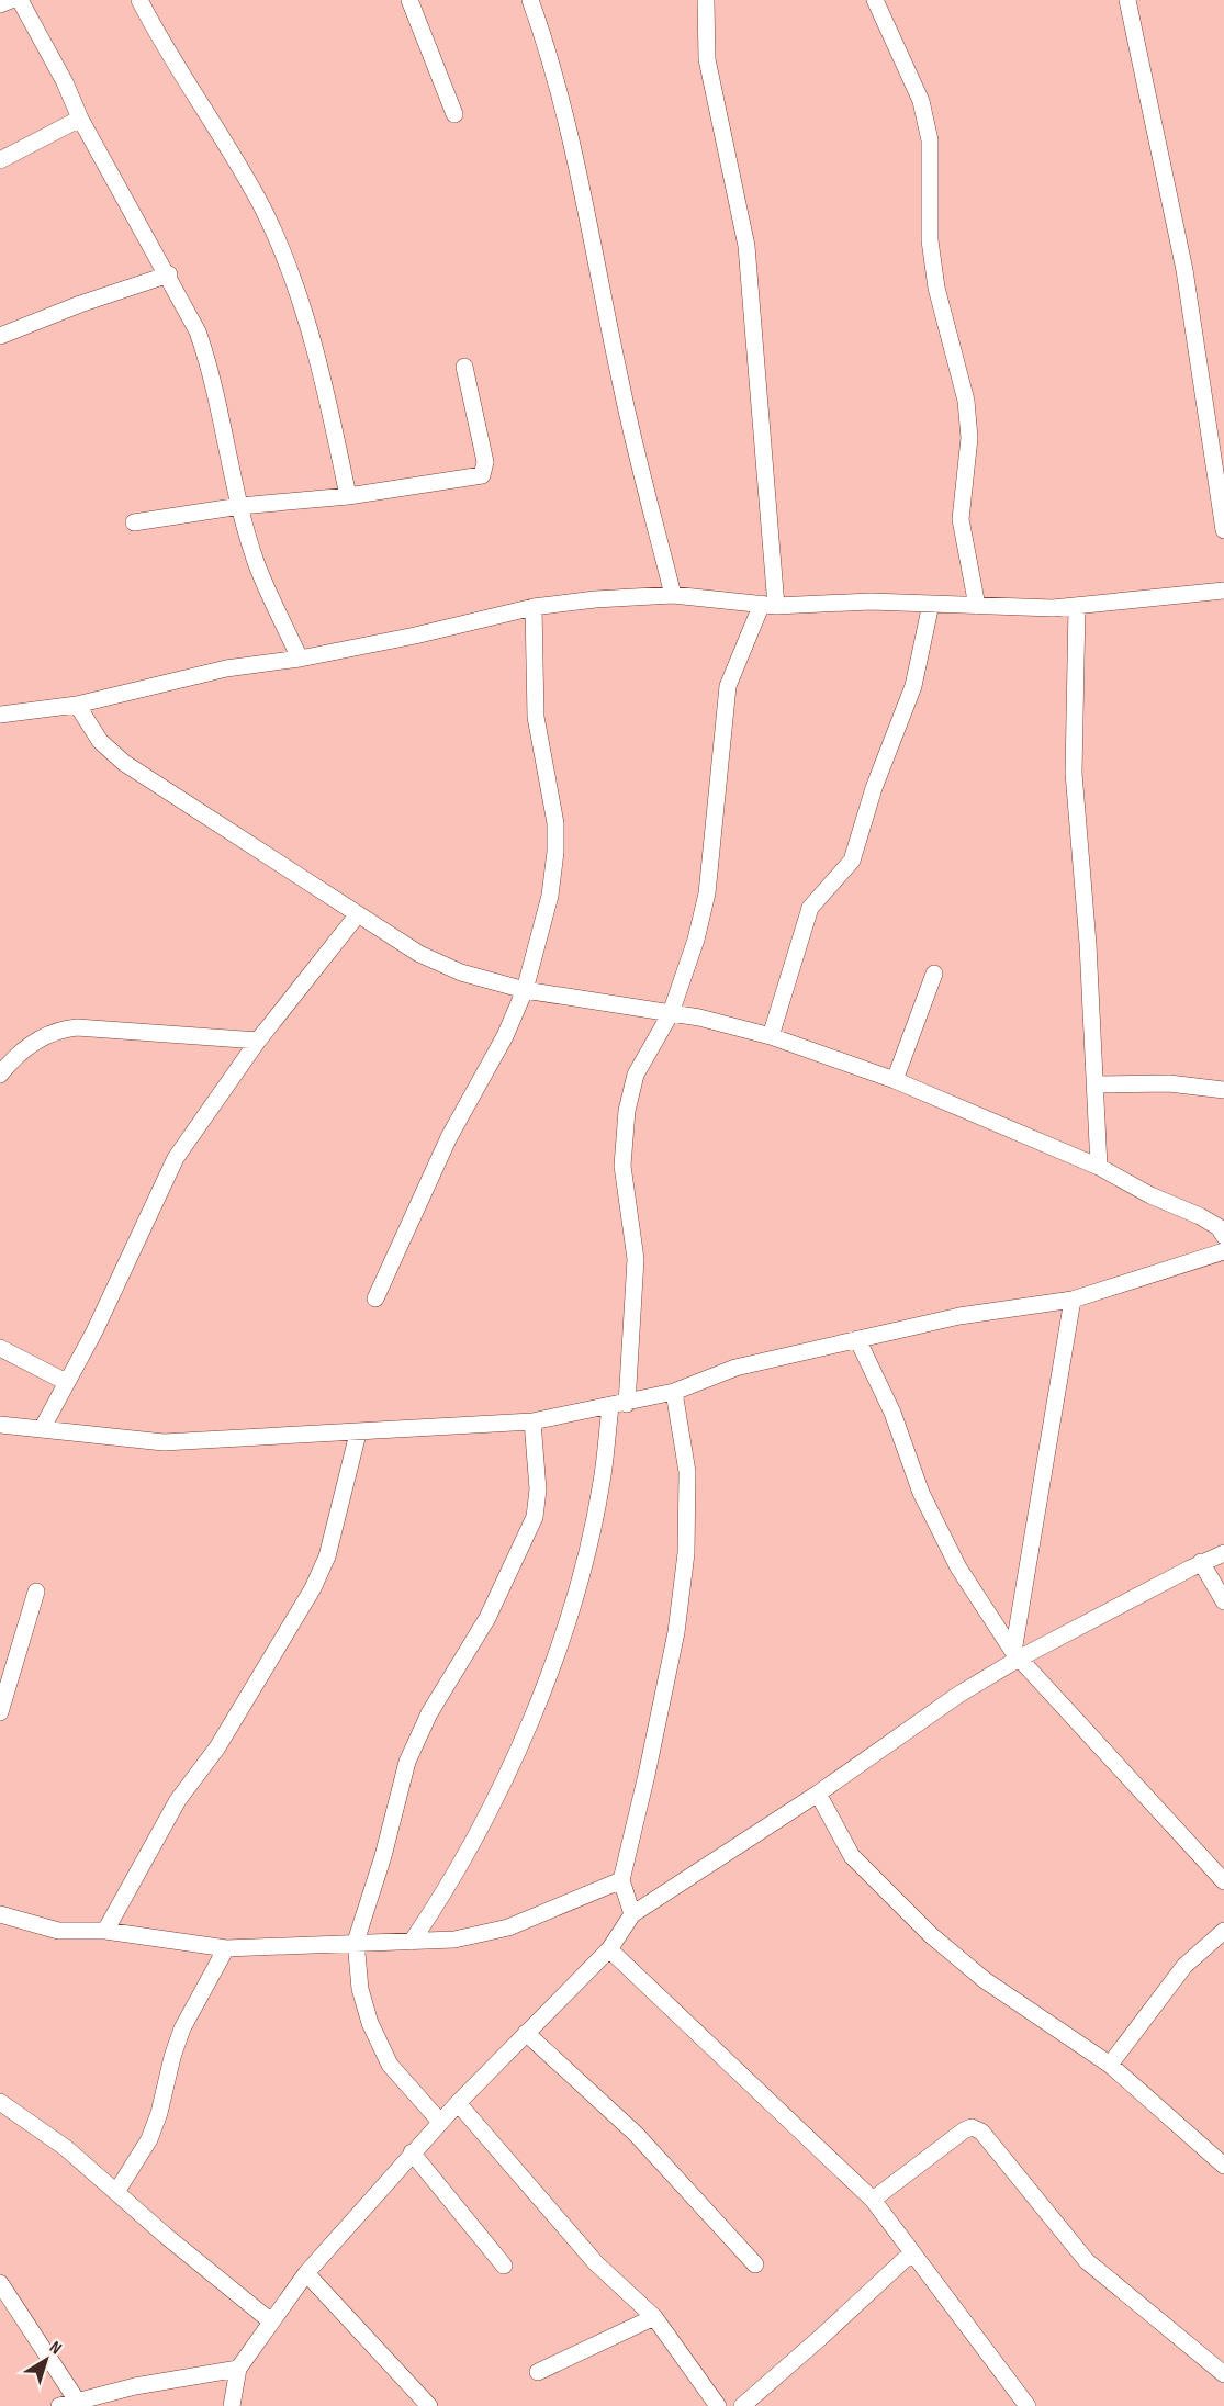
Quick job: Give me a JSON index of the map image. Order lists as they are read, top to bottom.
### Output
{
  "north": "top right"
}
